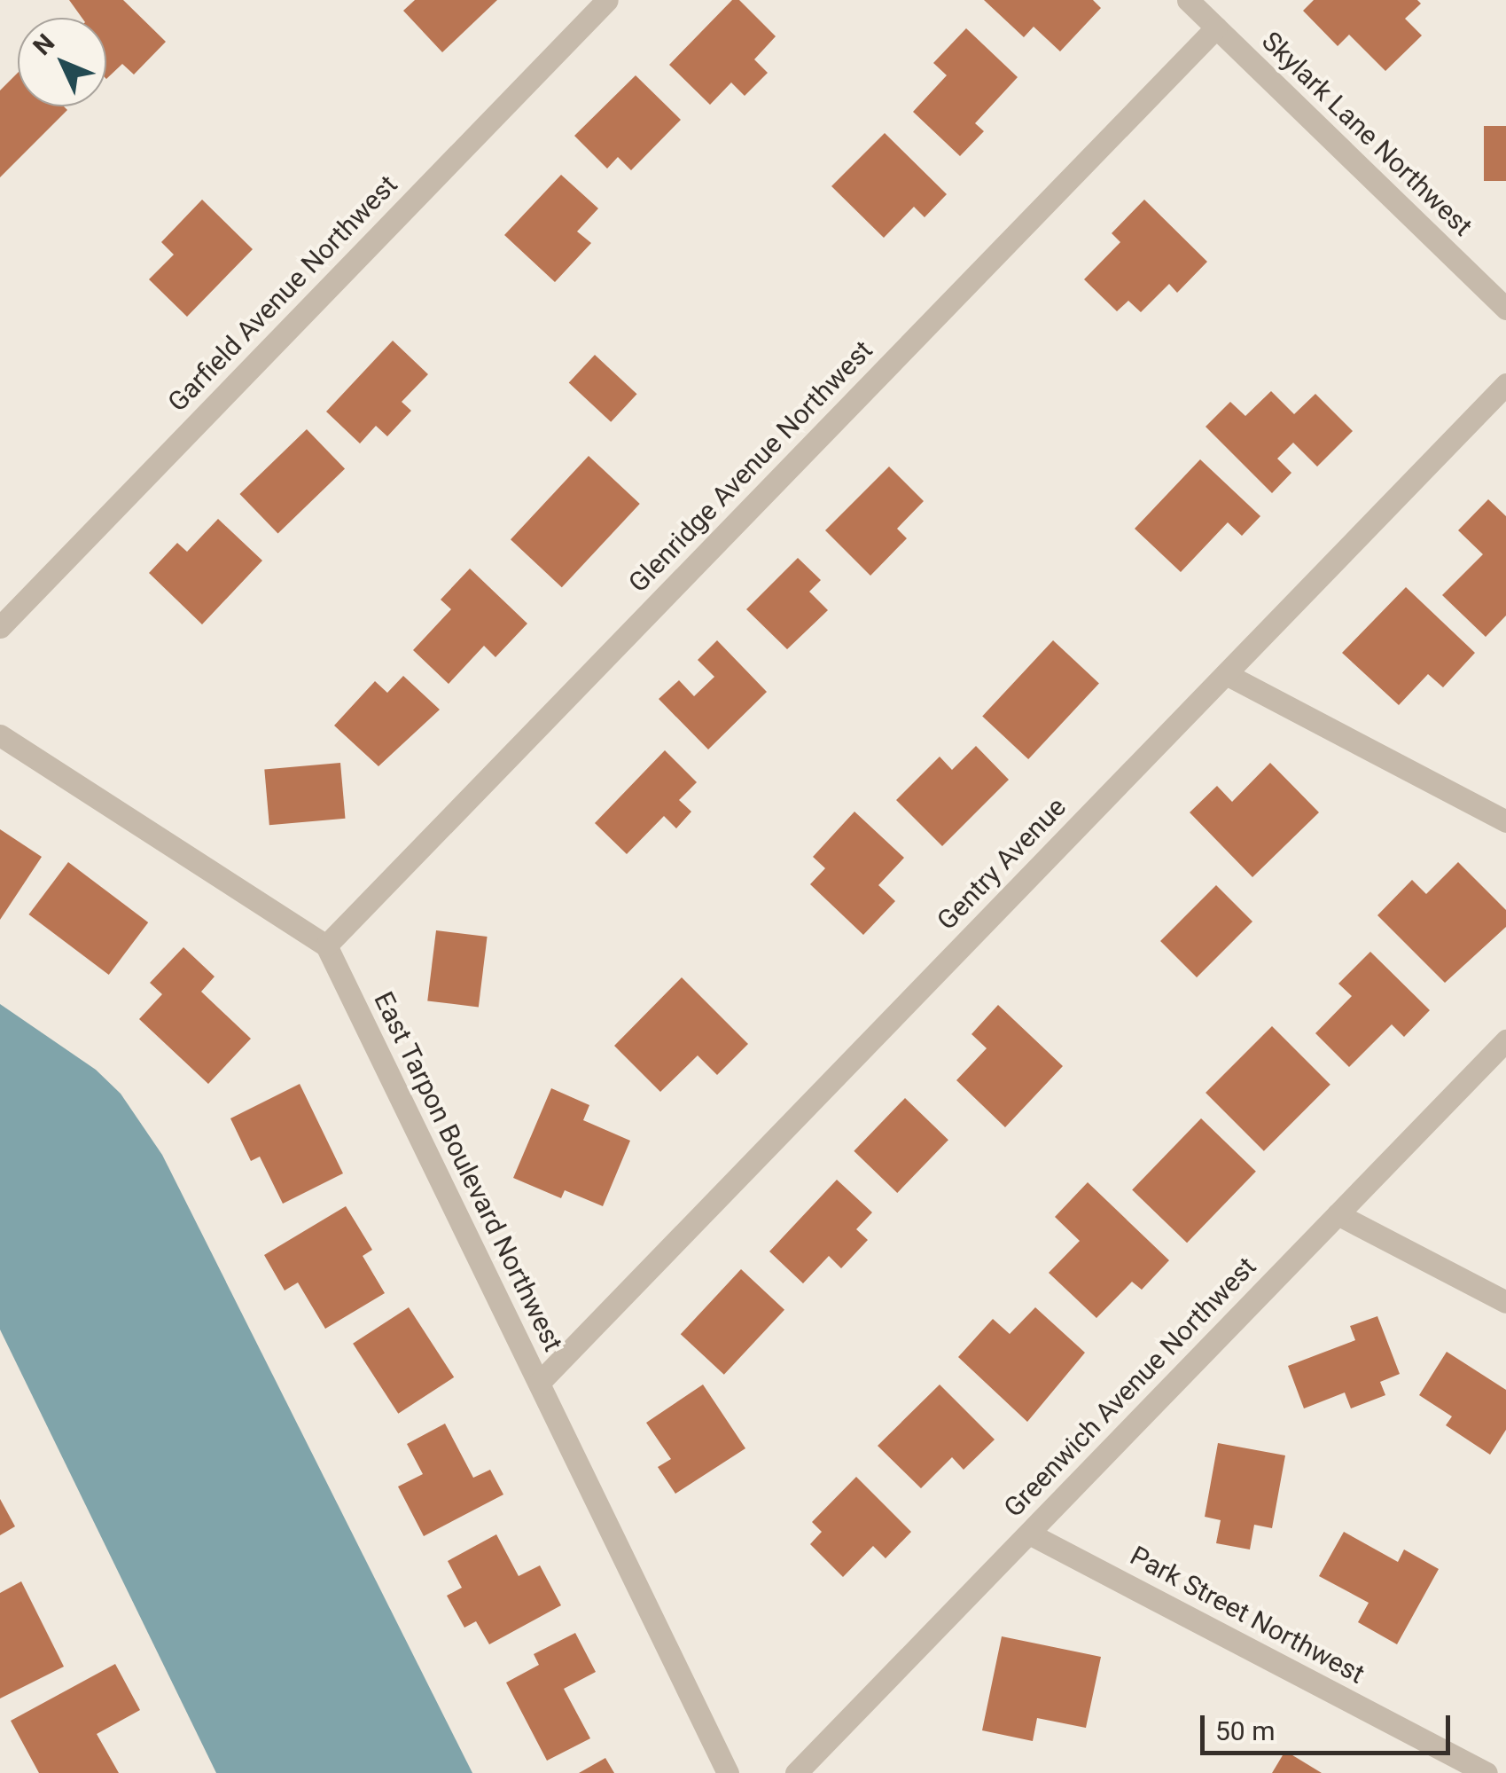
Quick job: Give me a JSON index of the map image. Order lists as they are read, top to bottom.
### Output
{
  "streets": {
    "street": [
      "Skylark Lane Northwest",
      "Garfield Avenue Northwest",
      "Glenridge Avenue Northwest",
      "Gentry Avenue",
      "East Tarpon Boulevard Northwest",
      "Greenwich Avenue Northwest",
      "Park Street Northwest"
    ]
  },
  "crossings": [
    ["Skylark Lane Northwest", "Glenridge Avenue Northwest"],
    ["Glenridge Avenue Northwest", "East Tarpon Boulevard Northwest"],
    ["Gentry Avenue", "East Tarpon Boulevard Northwest"],
    ["Greenwich Avenue Northwest", "Park Street Northwest"]
  ],
  "scale_bar": "50 m",
  "north": "top left"
}
